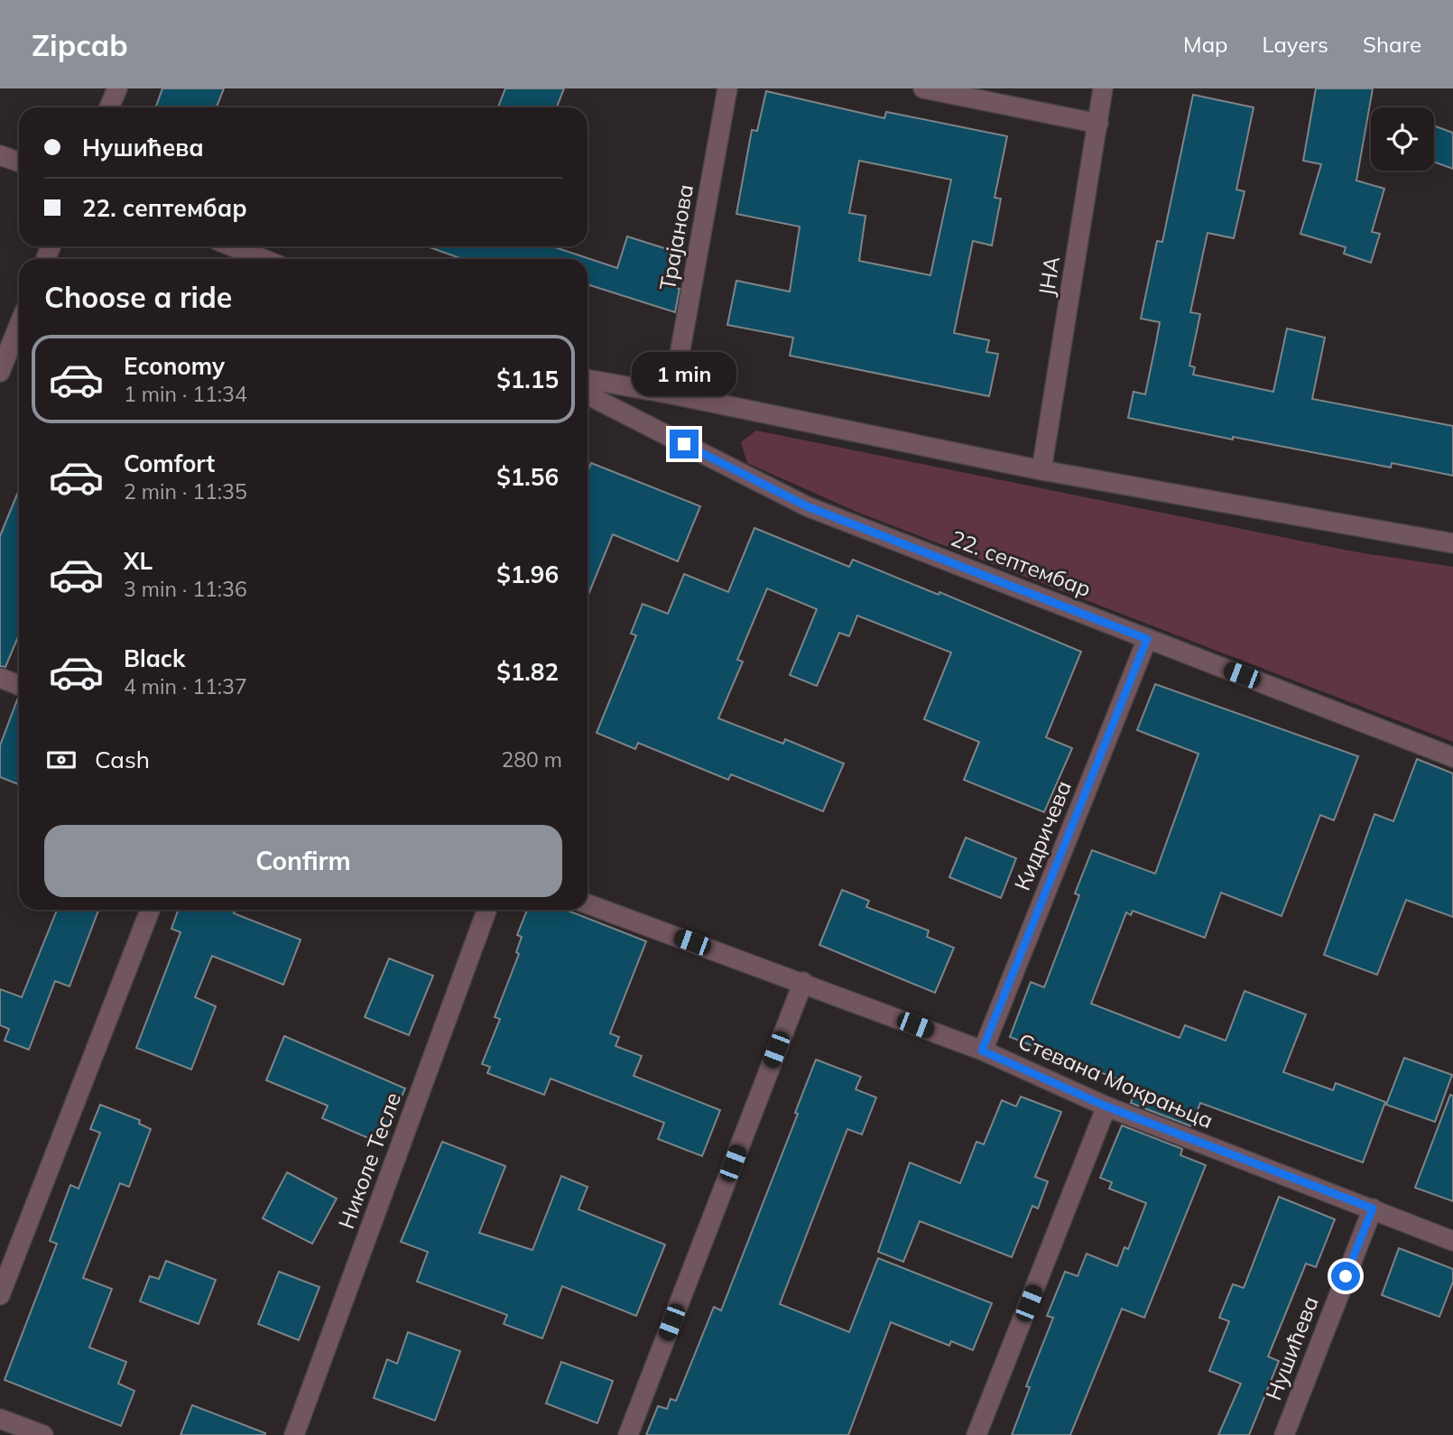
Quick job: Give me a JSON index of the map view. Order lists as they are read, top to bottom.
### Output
{
  "streets": {
    "street": [
      "Трајанова",
      "ЈНА",
      "22. септембар",
      "Кидричева",
      "Стевана Мокрањца",
      "Николе Тесле",
      "Нушићева"
    ]
  },
  "crossings": [
    ["22. септембар", "Кидричева"],
    ["Кидричева", "Стевана Мокрањца"],
    ["Стевана Мокрањца", "Нушићева"]
  ],
  "page": {
    "header": "Zipcab",
    "nav": ["Map", "Layers", "Share"],
    "banner": ["Нушићева", "22. септембар"],
    "heading": "Choose a ride",
    "list": [
      {
        "name": "Economy",
        "note": "1 min · 11:34",
        "value": "$1.15"
      },
      {
        "name": "Comfort",
        "note": "2 min · 11:35",
        "value": "$1.56"
      },
      {
        "name": "XL",
        "note": "3 min · 11:36",
        "value": "$1.96"
      },
      {
        "name": "Black",
        "note": "4 min · 11:37",
        "value": "$1.82"
      }
    ],
    "bubble": "1 min",
    "pay": ["Cash", "280 m"],
    "buttons": "Confirm"
  }
}
